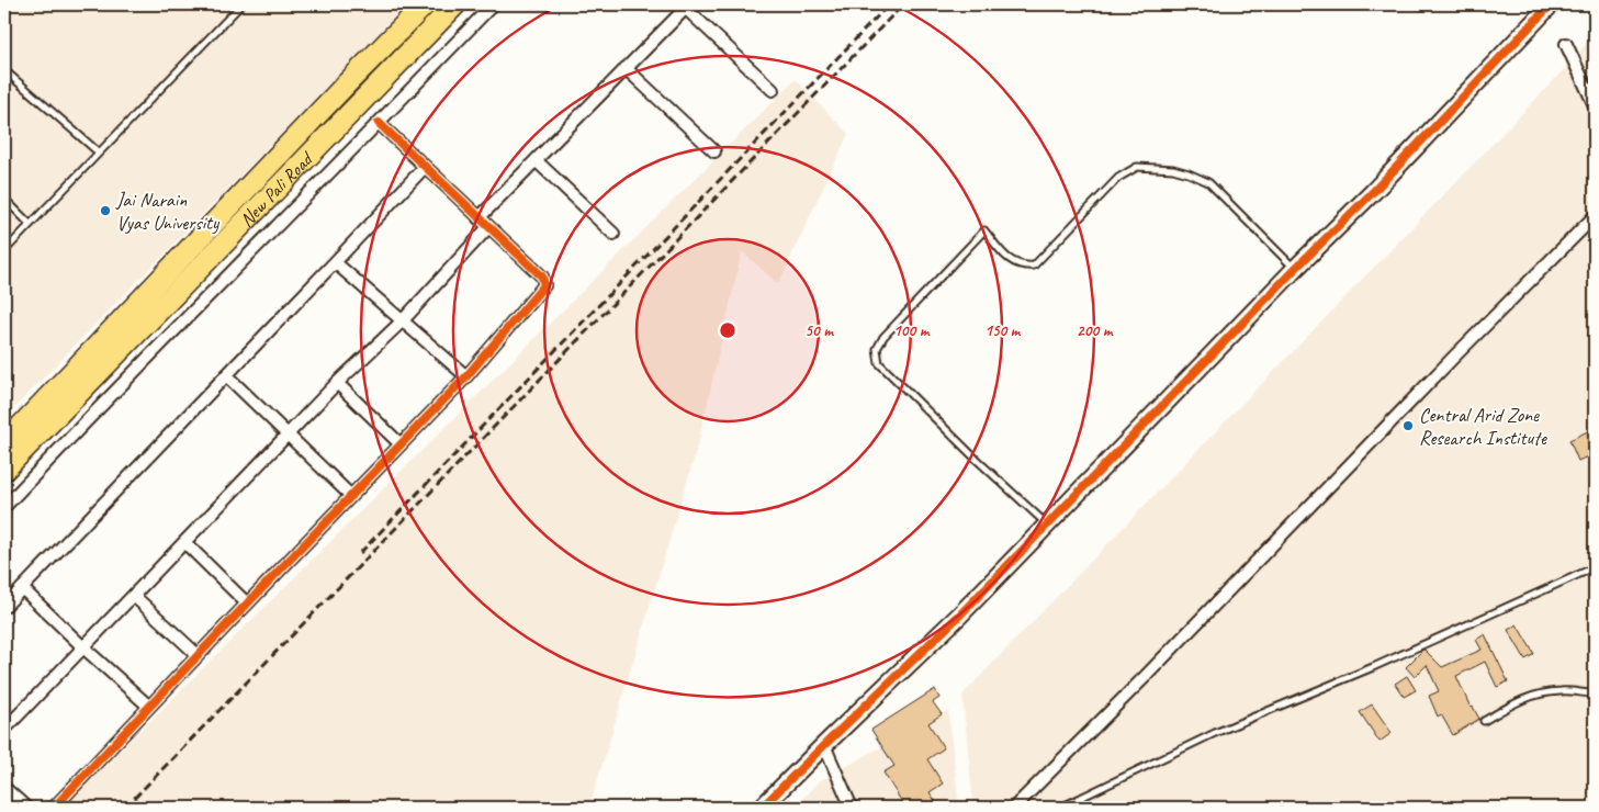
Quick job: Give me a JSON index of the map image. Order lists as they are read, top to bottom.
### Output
{
  "streets": {
    "highway": ["New Pali Road"]
  },
  "places": ["Jai Narain Vyas University", "Central Arid Zone Research Institute"],
  "rings": [
    "50 m",
    "100 m",
    "150 m",
    "200 m"
  ]
}
